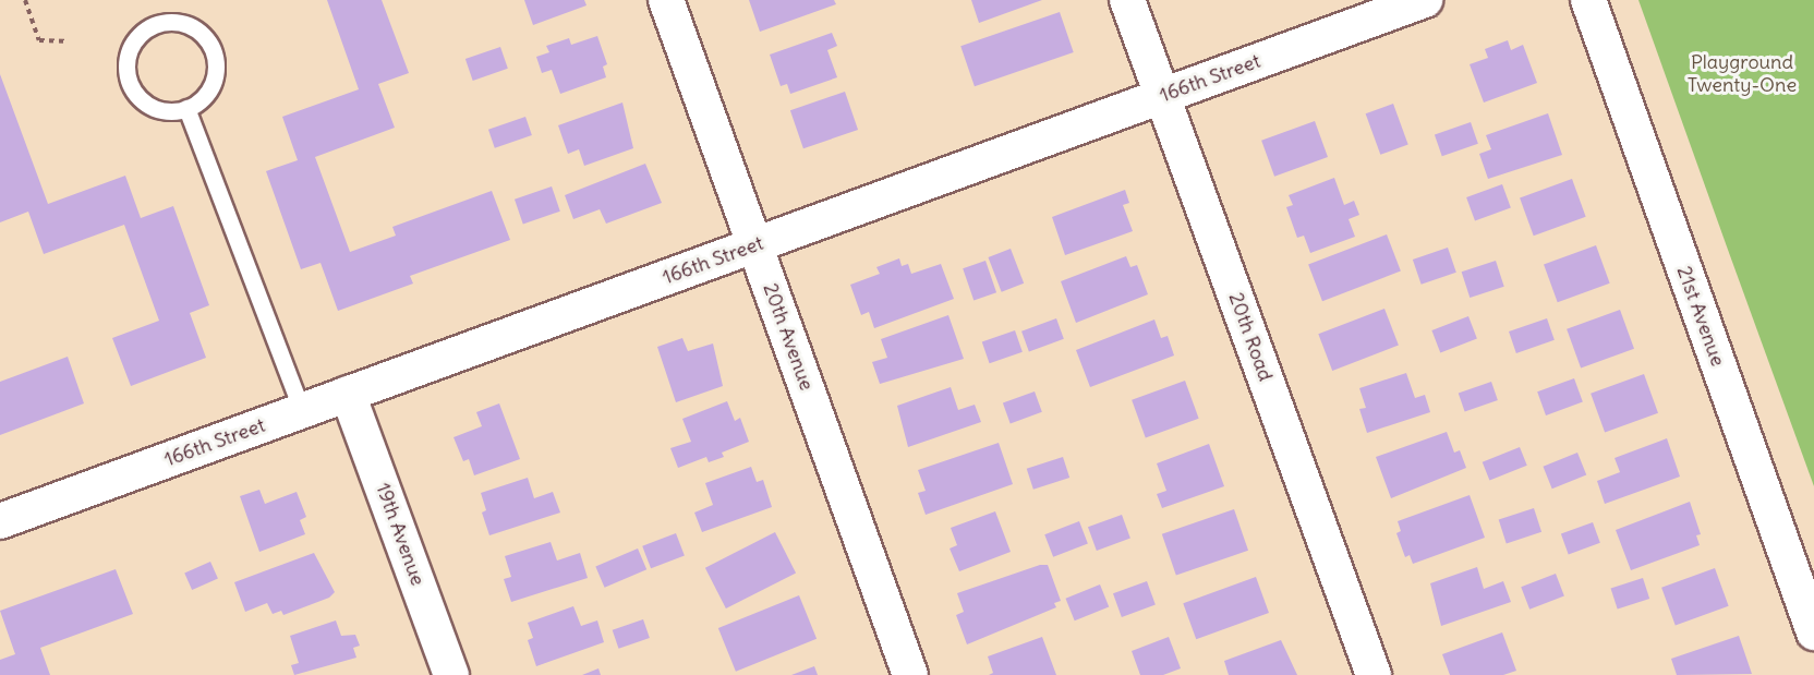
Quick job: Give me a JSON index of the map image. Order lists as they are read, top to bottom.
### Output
{
  "streets": {
    "street": [
      "166th Street",
      "21st Avenue",
      "20th Avenue",
      "20th Road",
      "19th Avenue"
    ]
  },
  "crossings": [
    ["166th Street", "20th Avenue"],
    ["166th Street", "20th Road"],
    ["166th Street", "19th Avenue"]
  ],
  "parks": ["Playground Twenty-One"]
}
